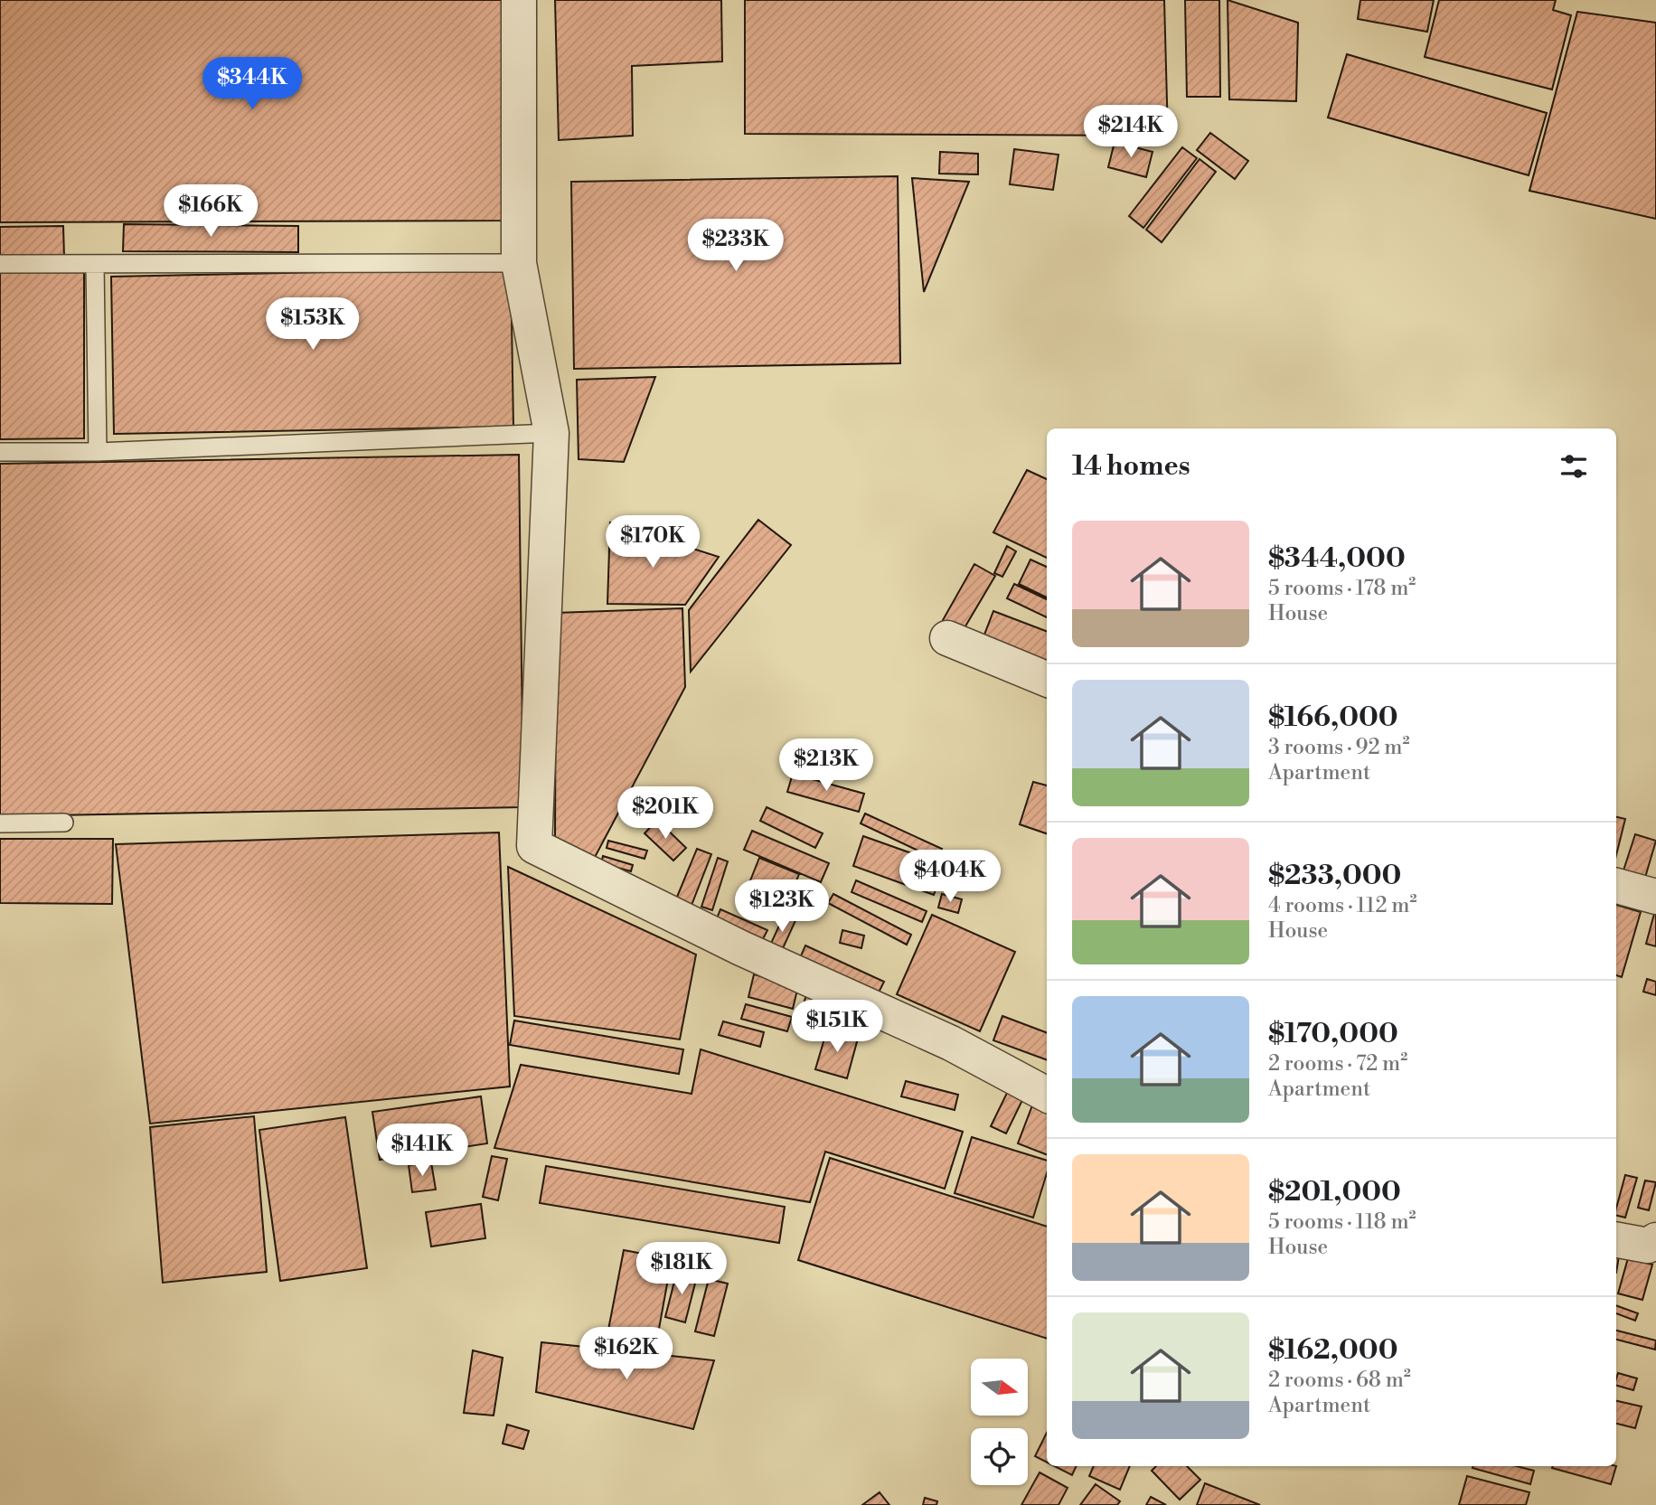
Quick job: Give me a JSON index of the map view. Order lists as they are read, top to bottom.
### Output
{
  "north": "right",
  "page": {
    "price": [
      "$344K",
      "$214K",
      "$166K",
      "$233K",
      "$153K",
      "$170K",
      "$213K",
      "$201K",
      "$404K",
      "$123K",
      "$151K",
      "$141K",
      "$181K",
      "$162K"
    ],
    "heading": "14 homes",
    "list": [
      {
        "name": "$344,000",
        "note": "5 rooms · 178 m² · House"
      },
      {
        "name": "$166,000",
        "note": "3 rooms · 92 m² · Apartment"
      },
      {
        "name": "$233,000",
        "note": "4 rooms · 112 m² · House"
      },
      {
        "name": "$170,000",
        "note": "2 rooms · 72 m² · Apartment"
      },
      {
        "name": "$201,000",
        "note": "5 rooms · 118 m² · House"
      },
      {
        "name": "$162,000",
        "note": "2 rooms · 68 m² · Apartment"
      }
    ]
  }
}
